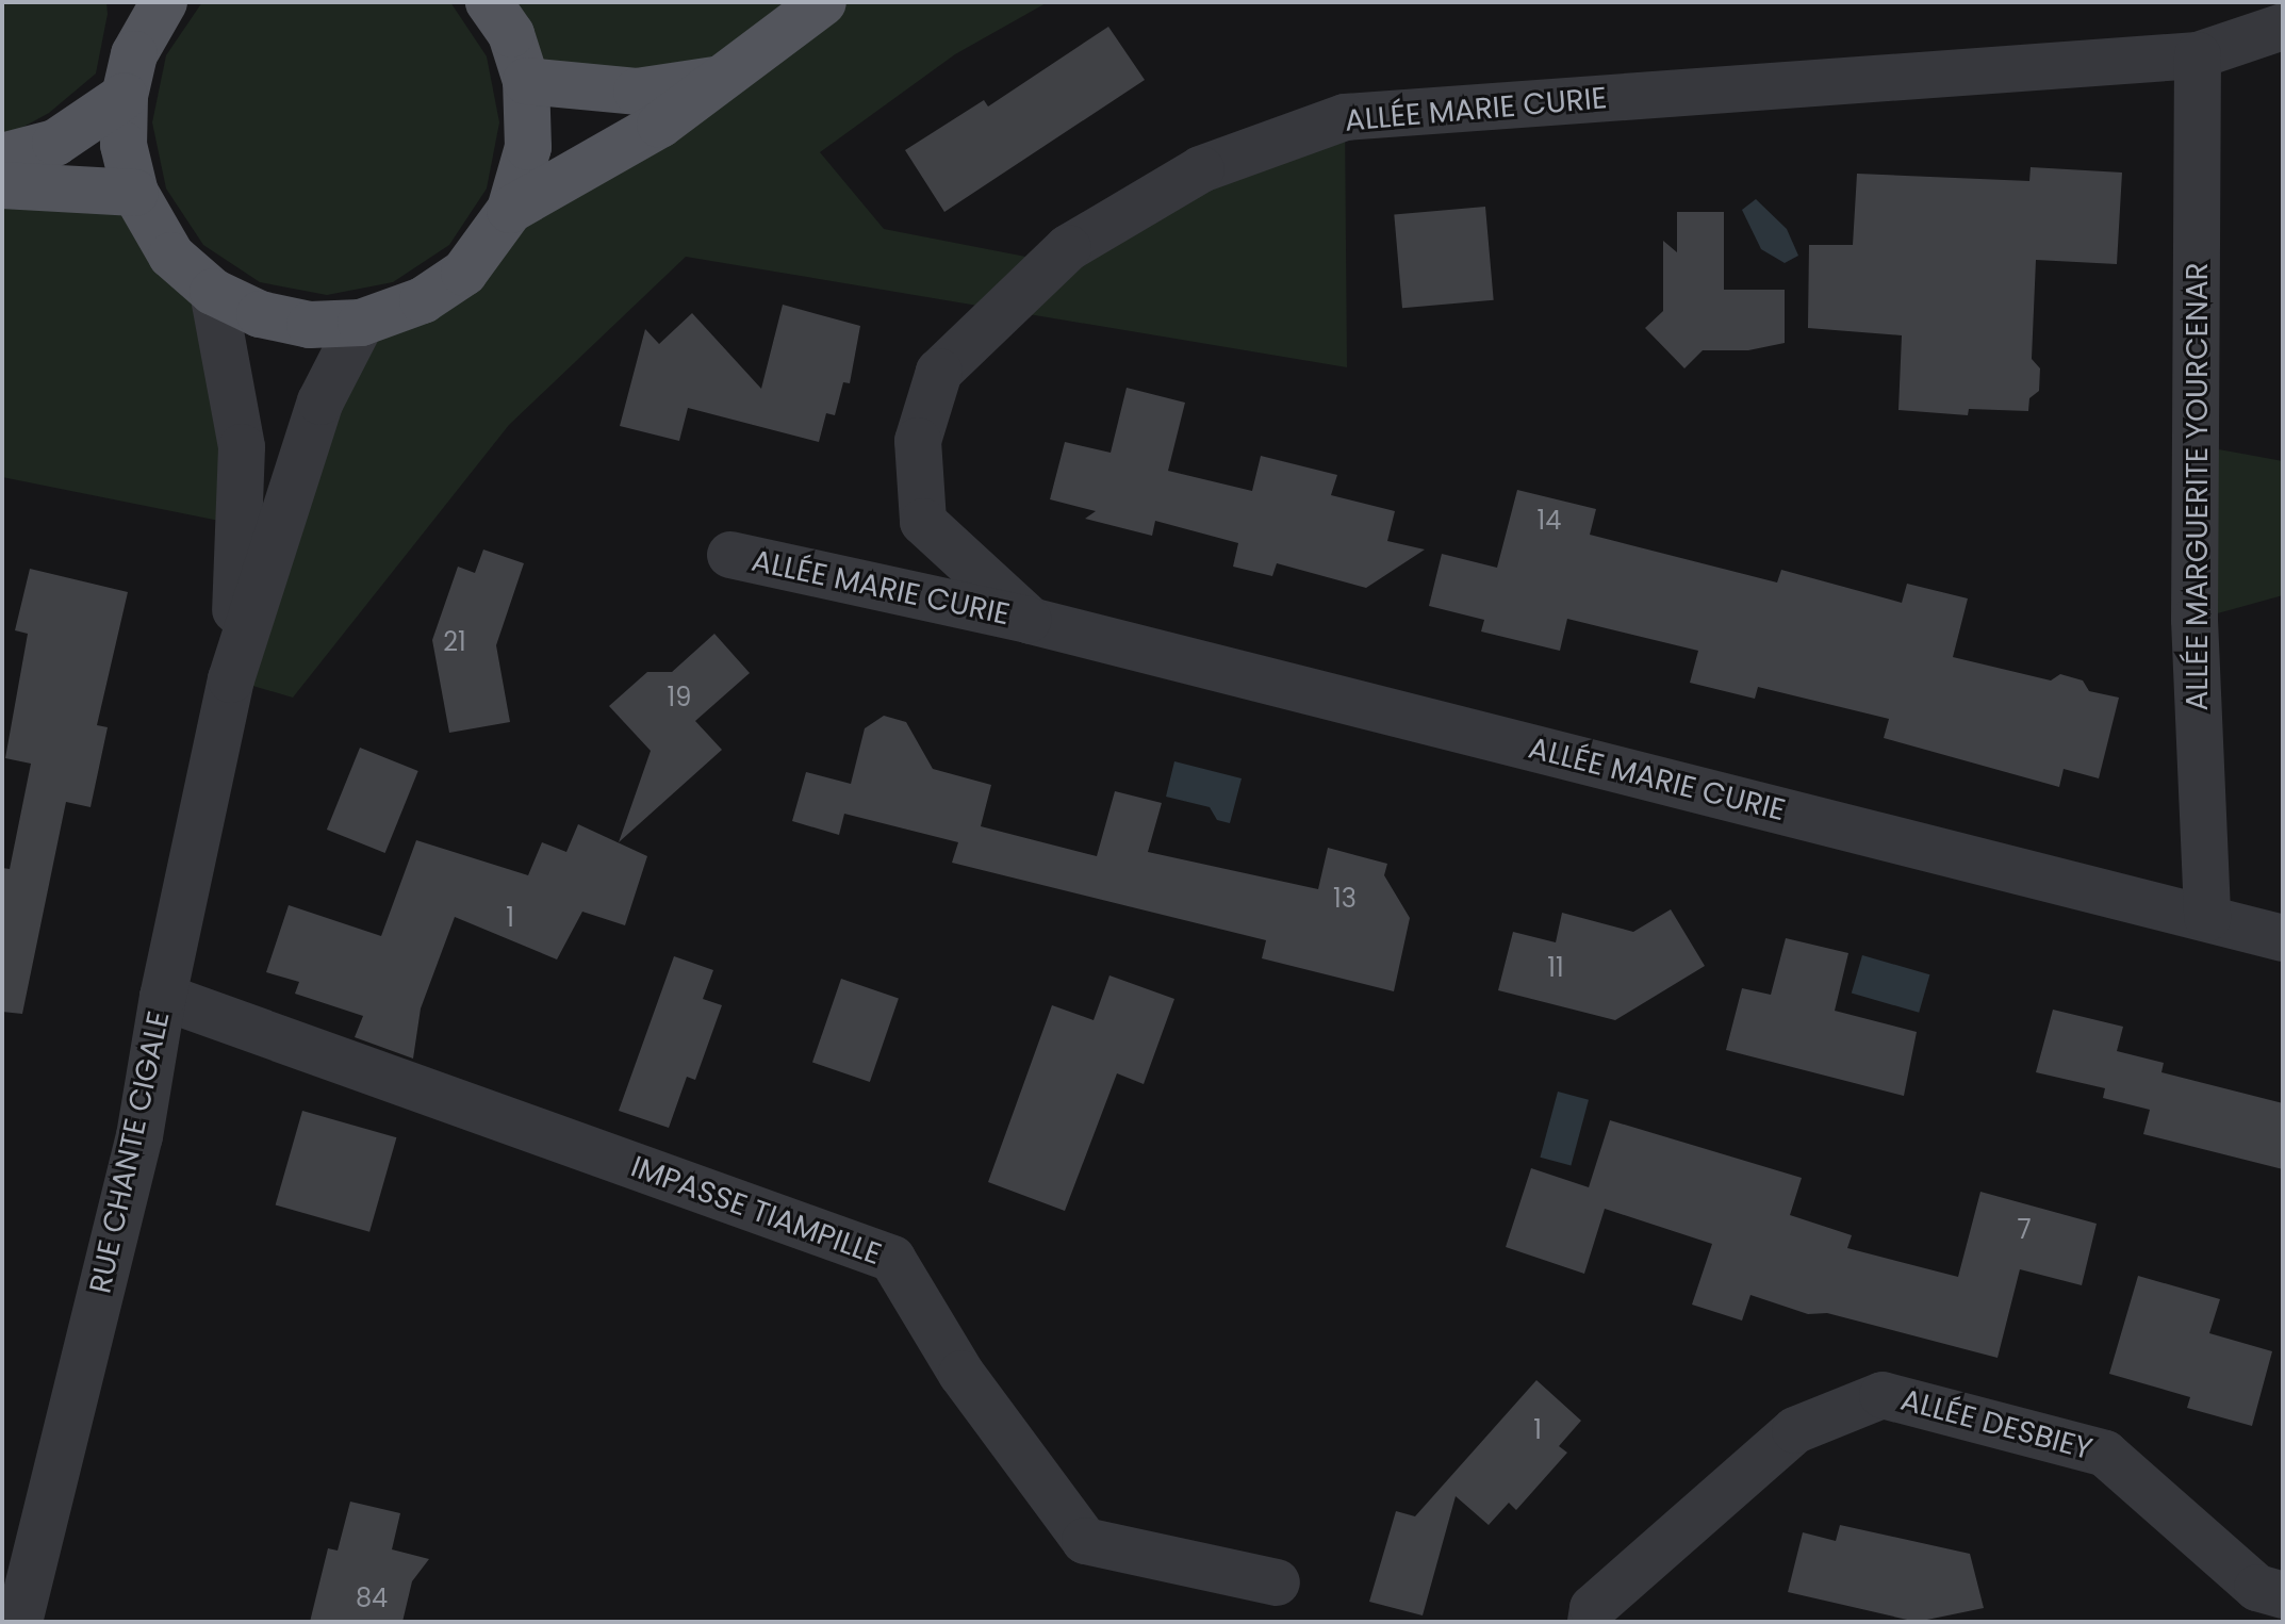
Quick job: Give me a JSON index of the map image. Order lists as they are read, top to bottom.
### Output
{
  "streets": {
    "street": [
      "ALLÉE MARIE CURIE",
      "ALLÉE MARGUERITE YOURCENAR",
      "RUE CHANTE CIGALE",
      "IMPASSE TIAMPILLE",
      "ALLÉE DESBIEY"
    ]
  },
  "crossings": [
    ["ALLÉE MARIE CURIE", "ALLÉE MARGUERITE YOURCENAR"],
    ["RUE CHANTE CIGALE", "IMPASSE TIAMPILLE"]
  ],
  "house_numbers": [
    "14",
    "21",
    "19",
    "13",
    "1",
    "11",
    "7",
    "1",
    "84"
  ]
}
